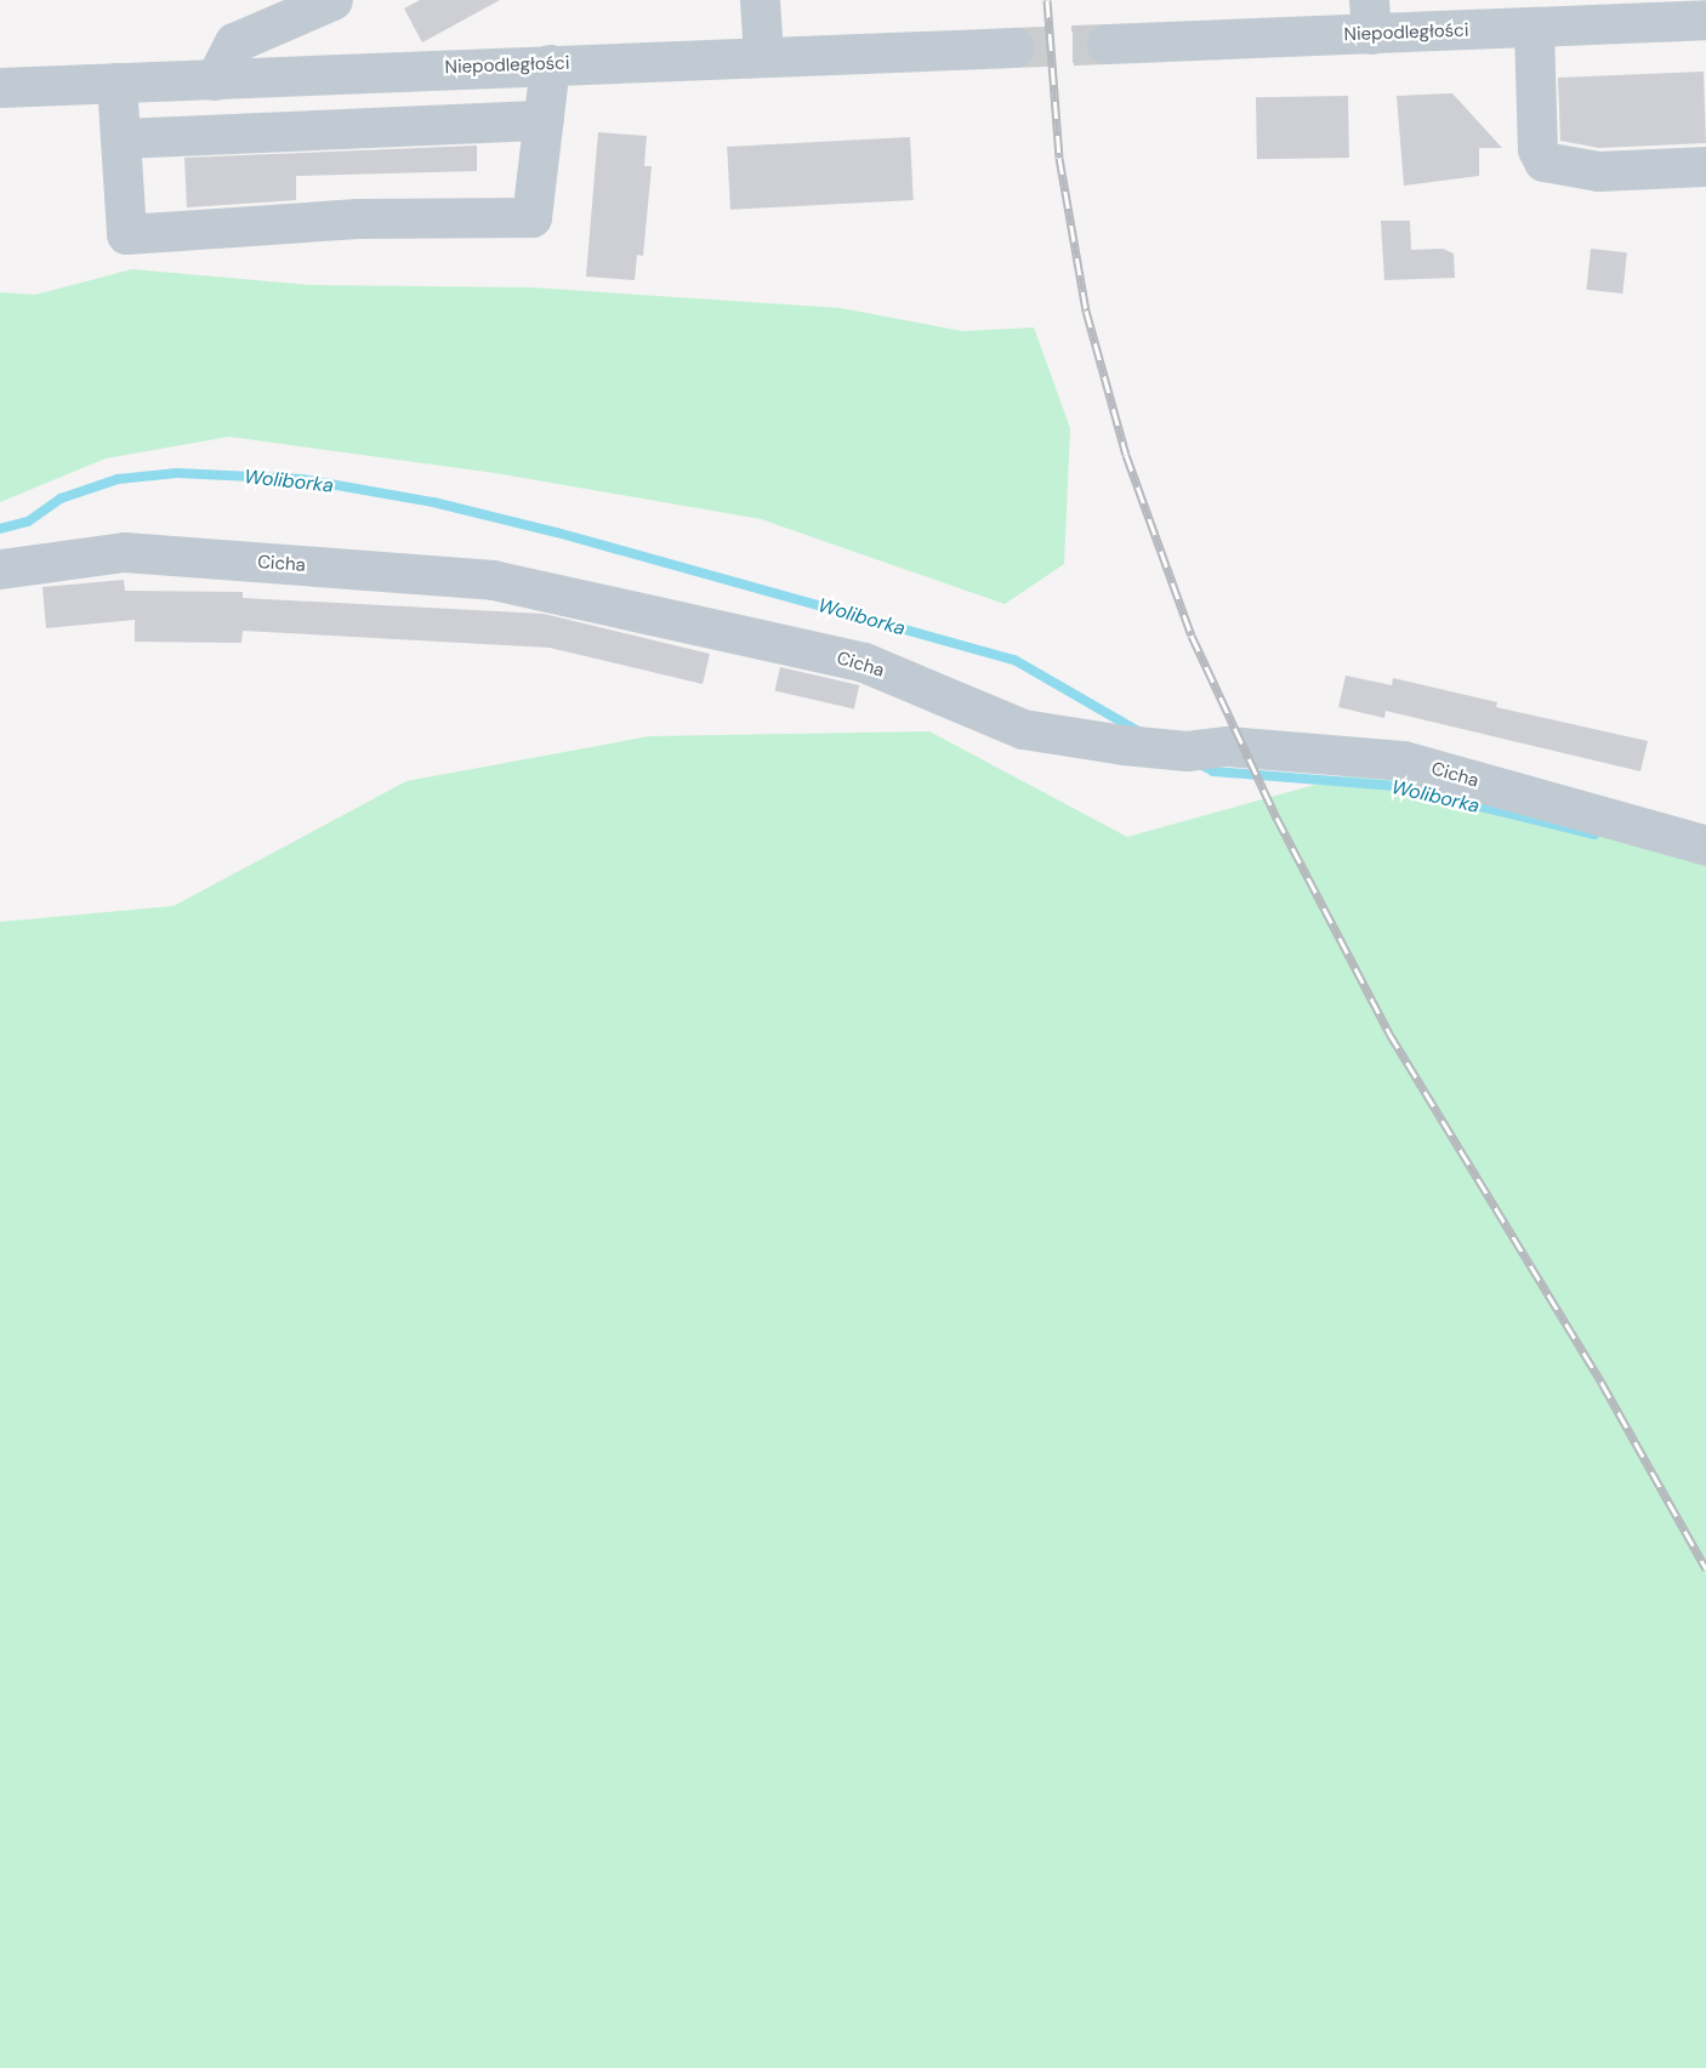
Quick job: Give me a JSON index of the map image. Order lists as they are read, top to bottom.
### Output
{
  "streets": {
    "street": ["Niepodległości", "Cicha"]
  },
  "water": ["Woliborka"]
}
